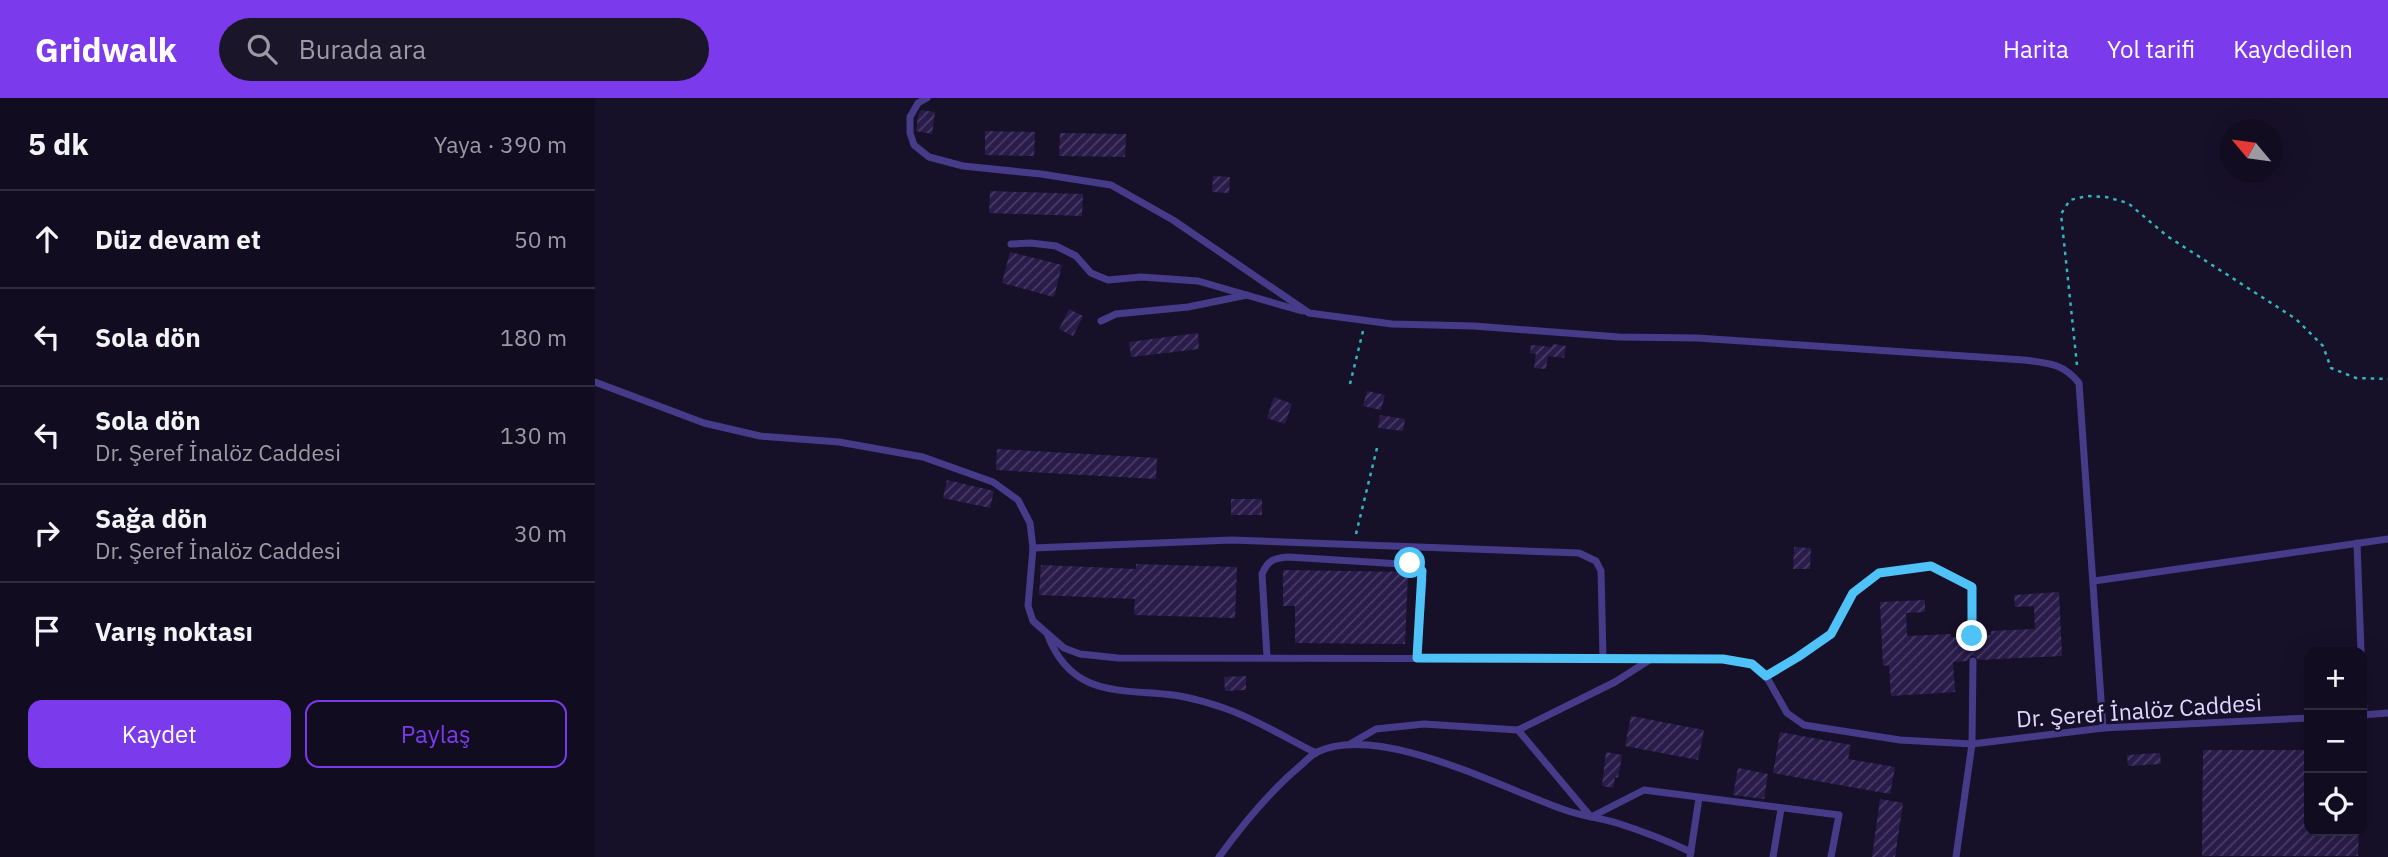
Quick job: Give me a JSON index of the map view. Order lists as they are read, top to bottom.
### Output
{
  "streets": {
    "lane": ["Dr. Şeref İnalöz Caddesi"]
  },
  "north": "top left",
  "page": {
    "header": "Gridwalk",
    "search": "Burada ara",
    "nav": ["Harita", "Yol tarifi", "Kaydedilen"],
    "heading": ["5 dk", "Yaya · 390 m"],
    "list": [
      ["Düz devam et", "50 m"],
      ["Sola dön", "180 m"],
      ["Sola dön", "Dr. Şeref İnalöz Caddesi", "130 m"],
      ["Sağa dön", "Dr. Şeref İnalöz Caddesi", "30 m"],
      "Varış noktası"
    ],
    "map_buttons": ["+", "−"],
    "buttons": ["Kaydet", "Paylaş"]
  }
}
